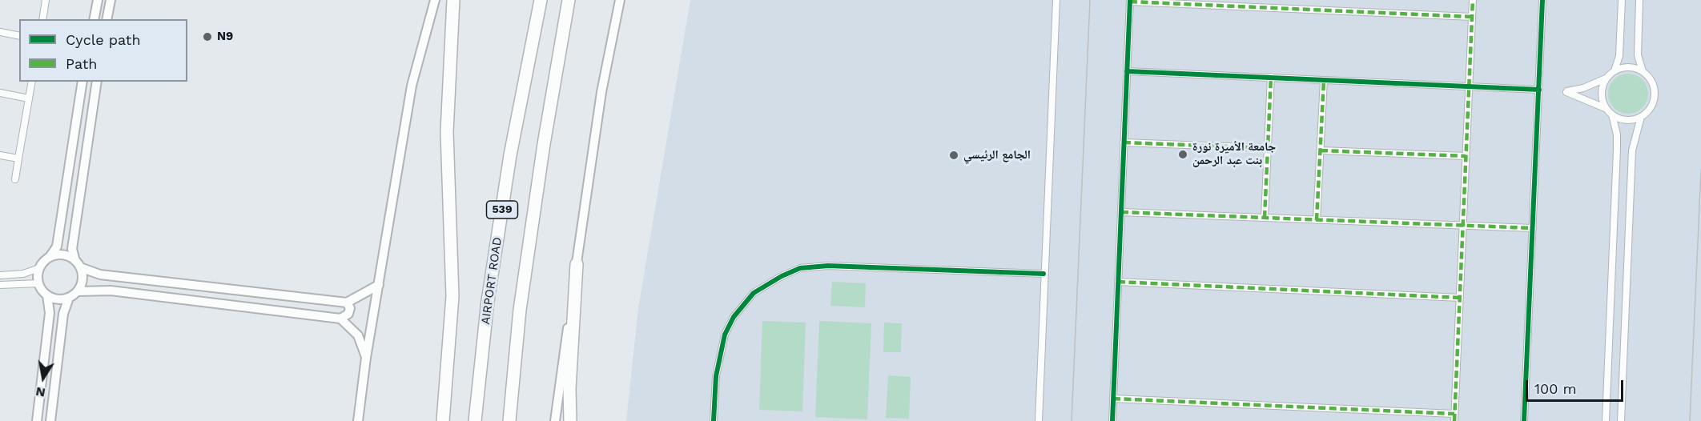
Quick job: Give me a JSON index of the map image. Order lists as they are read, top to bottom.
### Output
{
  "streets": {
    "highway": ["539", "AIRPORT ROAD"]
  },
  "places": ["N9", "جامعة الأميرة نورة بنت عبد الرحمن", "الجامع الرئيسي"],
  "legend": ["Cycle path", "Path"],
  "scale_bar": "100 m",
  "north": "bottom"
}
